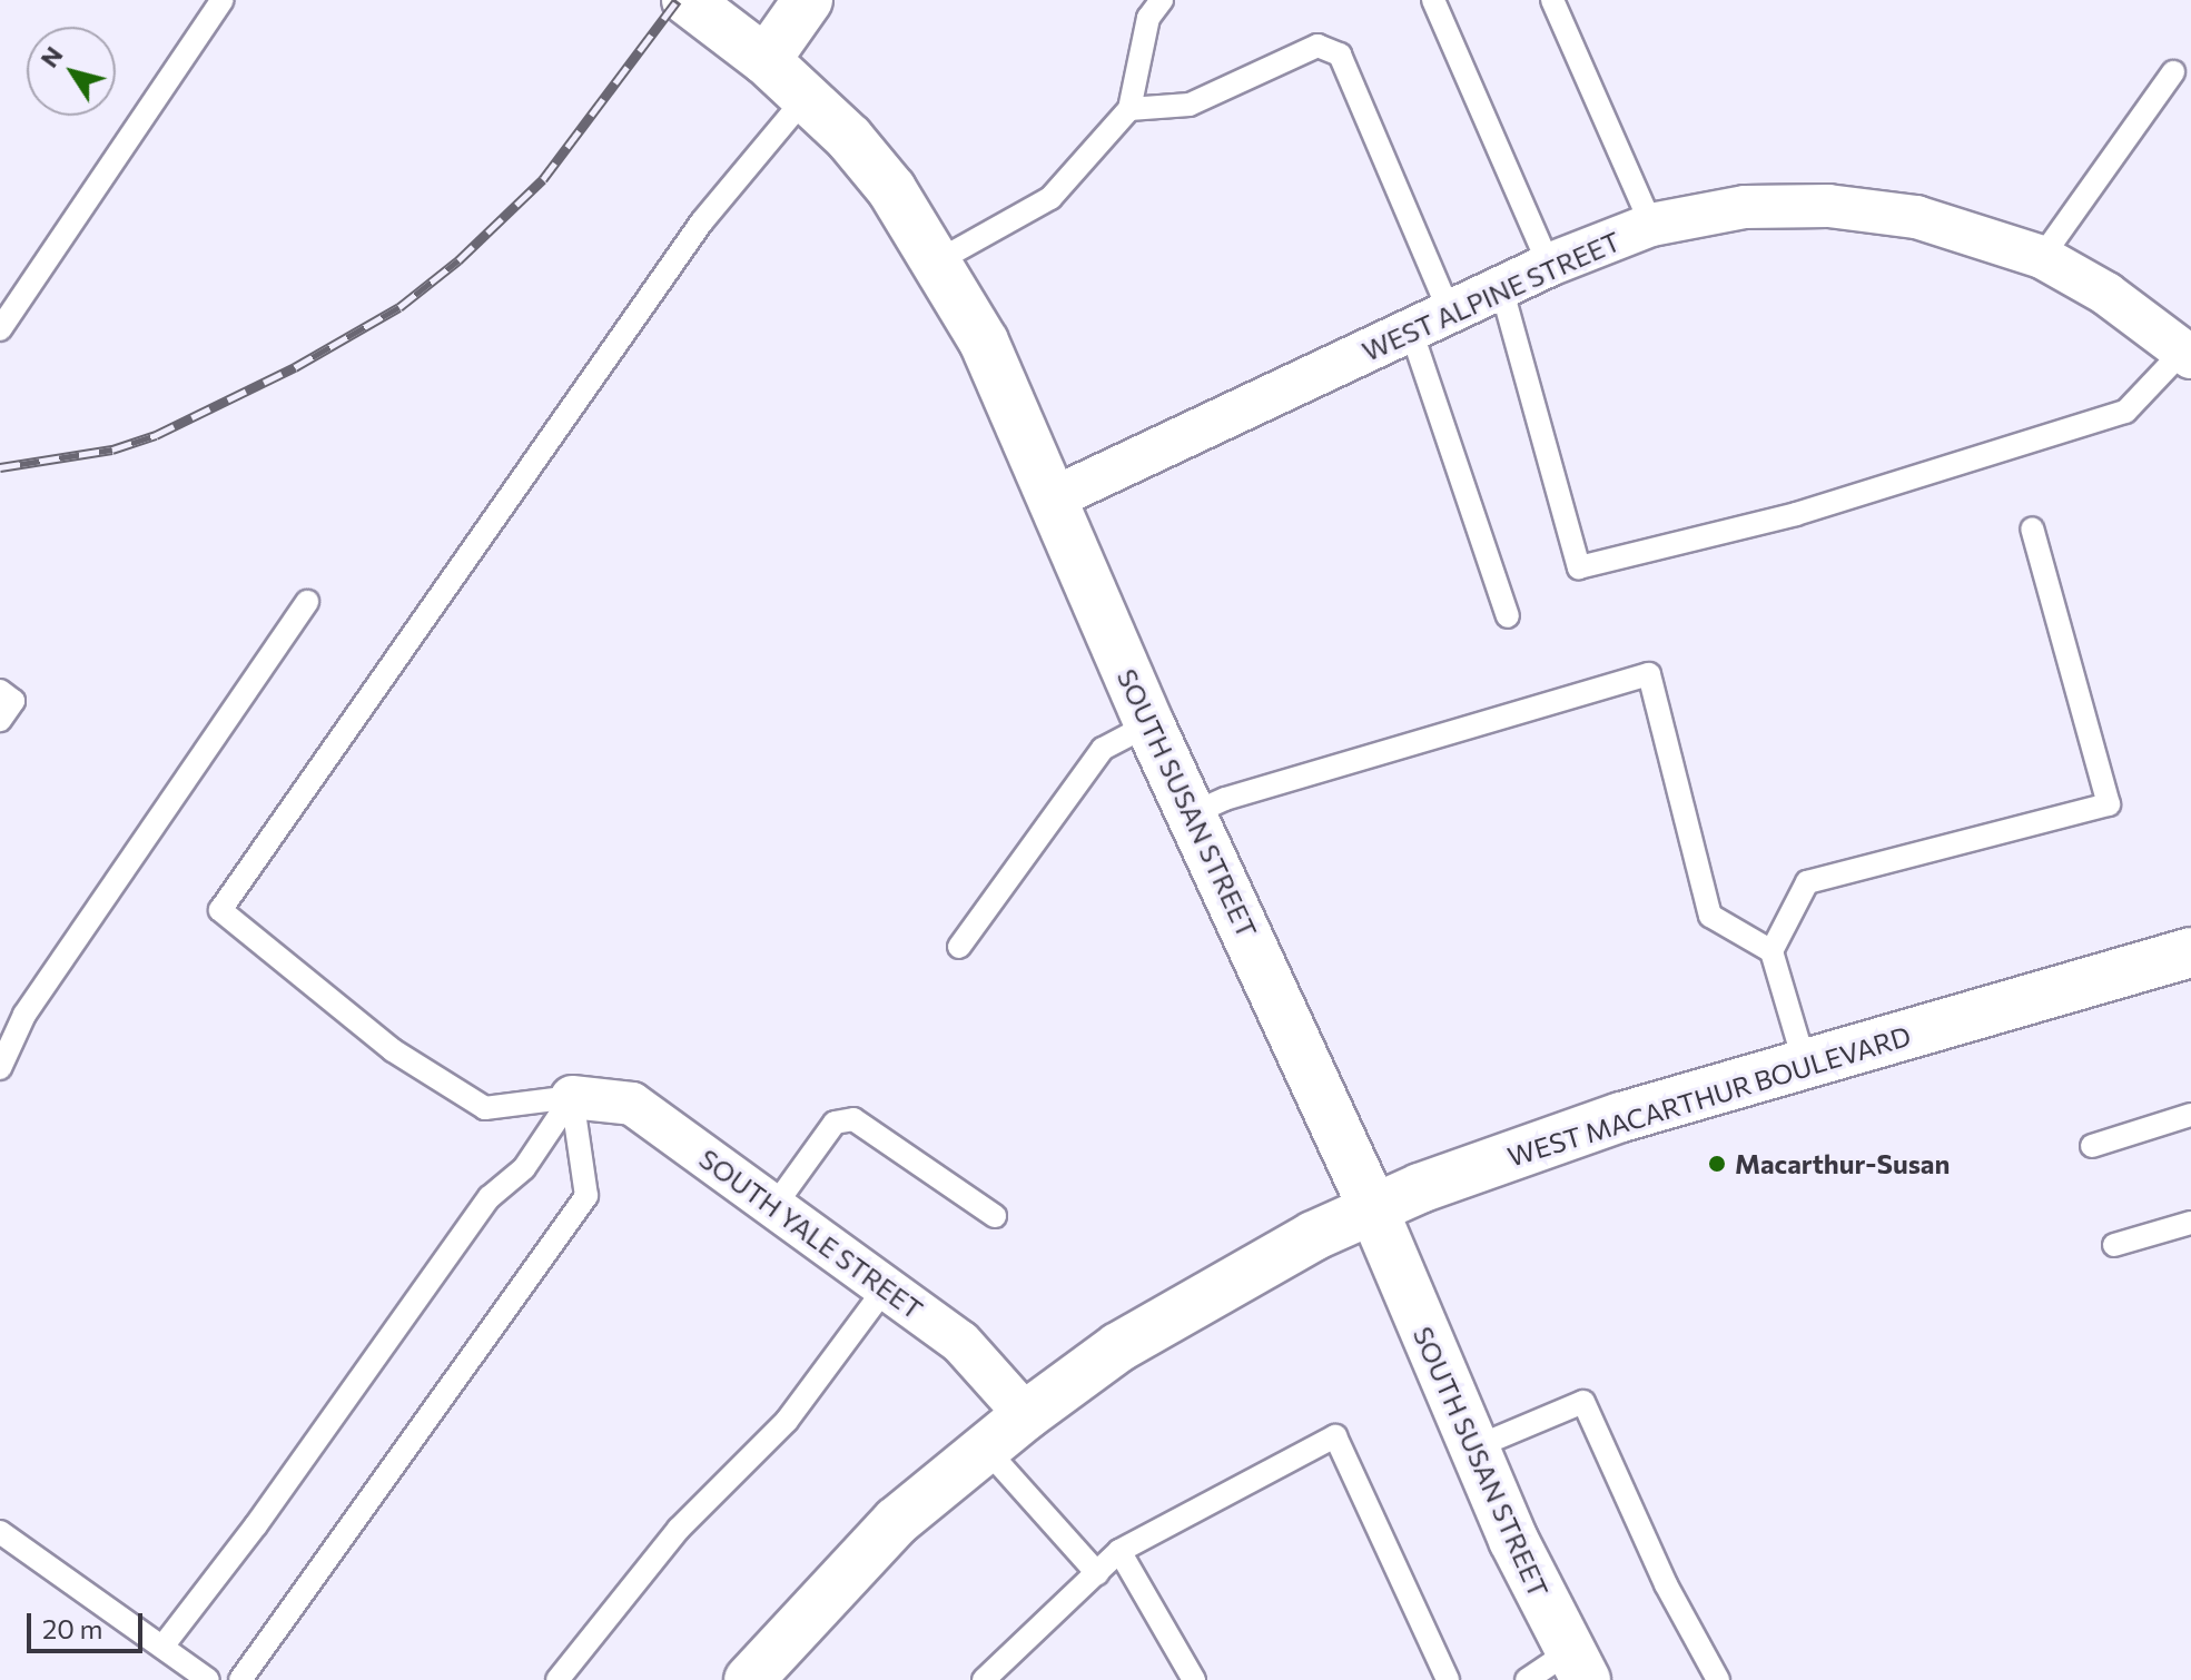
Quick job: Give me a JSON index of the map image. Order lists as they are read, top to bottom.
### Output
{
  "streets": {
    "street": [
      "WEST ALPINE STREET",
      "SOUTH SUSAN STREET",
      "WEST MACARTHUR BOULEVARD",
      "SOUTH YALE STREET"
    ]
  },
  "crossings": [
    ["WEST ALPINE STREET", "SOUTH SUSAN STREET"],
    ["SOUTH SUSAN STREET", "WEST MACARTHUR BOULEVARD"],
    ["WEST MACARTHUR BOULEVARD", "SOUTH YALE STREET"]
  ],
  "places": ["Macarthur-Susan"],
  "scale_bar": "20 m",
  "north": "top left"
}
